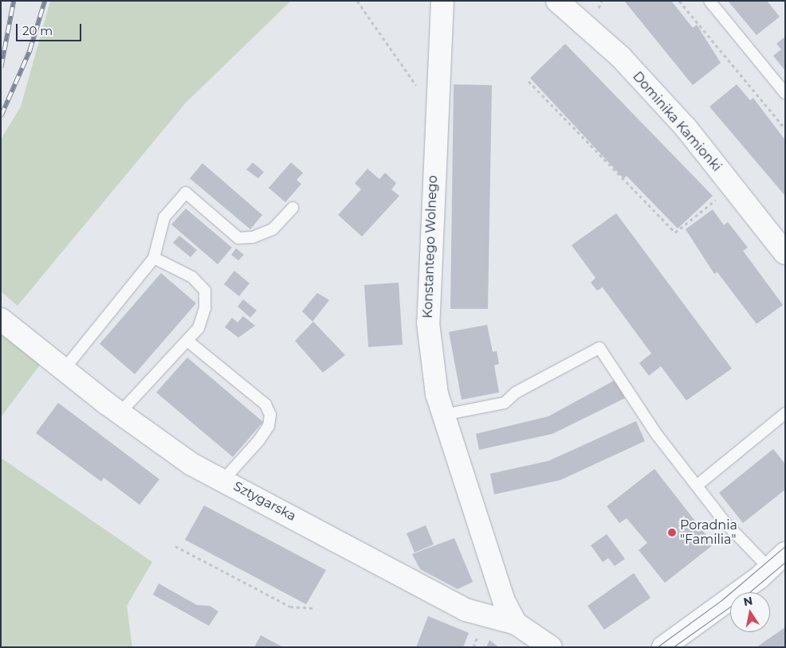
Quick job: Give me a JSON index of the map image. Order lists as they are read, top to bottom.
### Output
{
  "streets": {
    "street": ["Dominika Kamionki", "Konstantego Wolnego", "Sztygarska"]
  },
  "crossings": [
    ["Konstantego Wolnego", "Sztygarska"]
  ],
  "places": ["Poradnia \"Familia\""],
  "scale_bar": "20 m",
  "north": "top"
}
